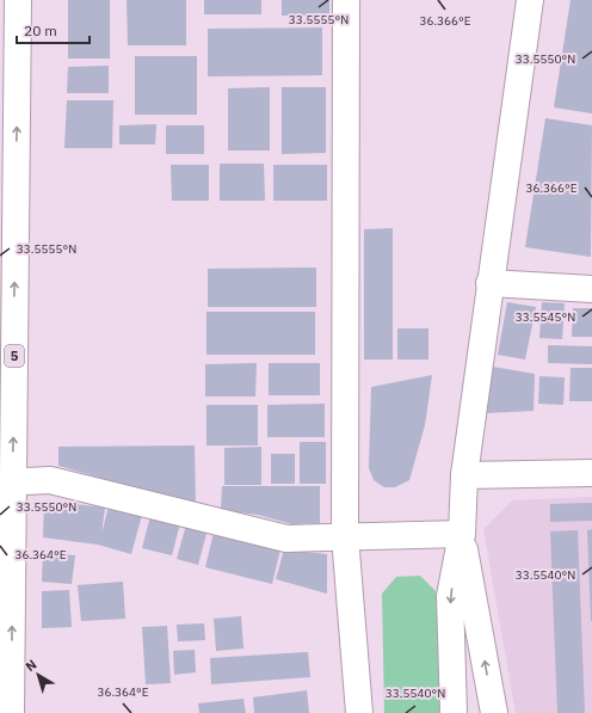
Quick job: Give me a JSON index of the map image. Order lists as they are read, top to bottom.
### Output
{
  "streets": {
    "main road": ["5"]
  },
  "scale_bar": "20 m",
  "north": "top left",
  "coordinates": [
    "33.5555°N",
    "36.366°E",
    "33.5550°N",
    "33.5545°N",
    "36.364°E",
    "33.5540°N"
  ]
}
